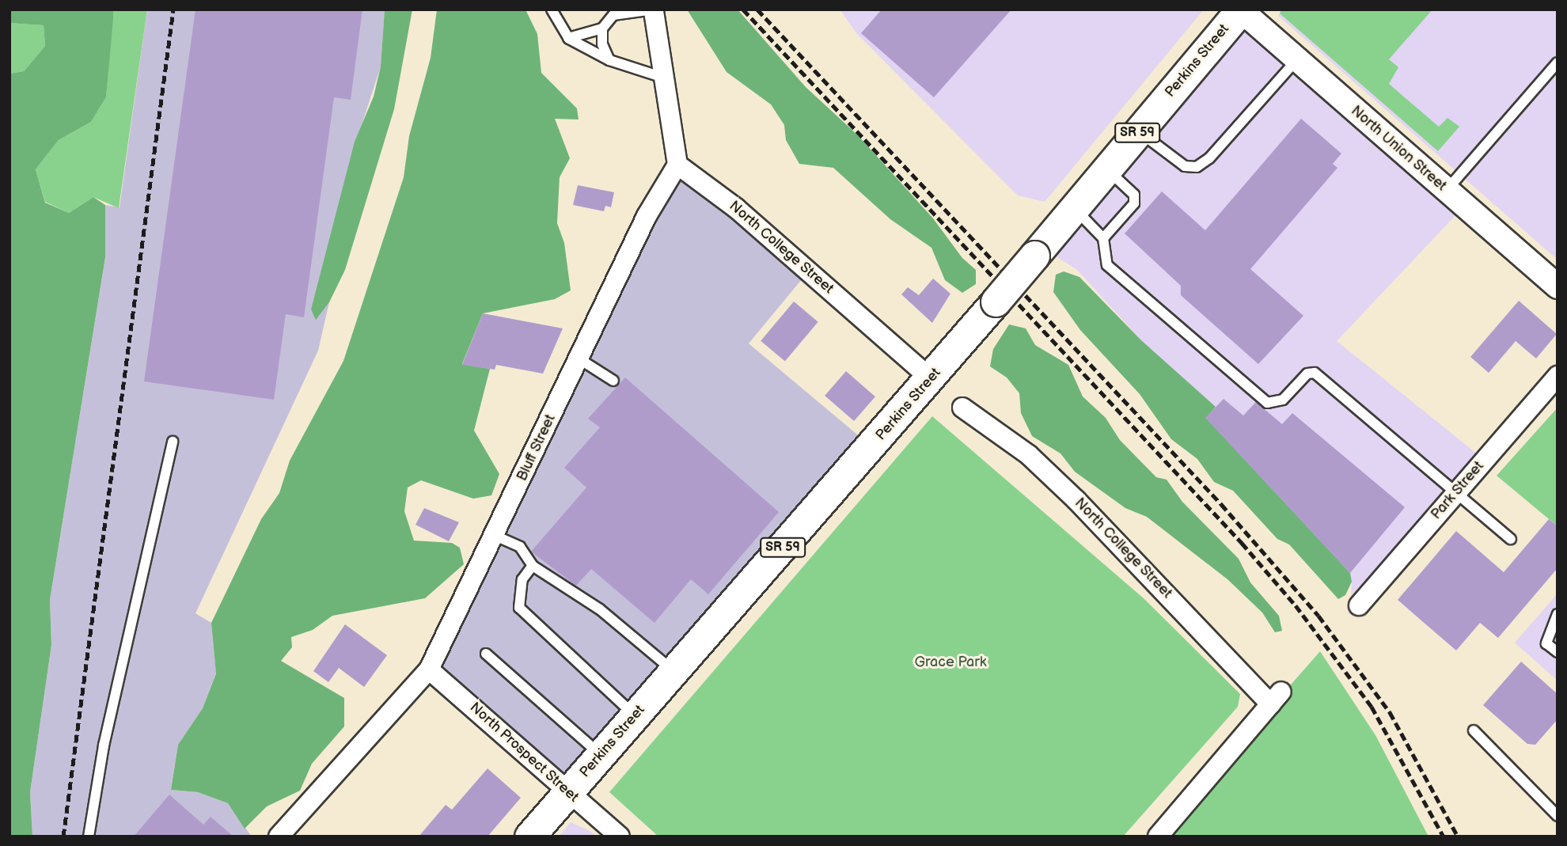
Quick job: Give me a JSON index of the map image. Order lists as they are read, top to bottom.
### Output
{
  "streets": {
    "main road": ["Perkins Street", "SR 59"],
    "street": [
      "North Union Street",
      "North College Street",
      "Bluff Street",
      "Park Street",
      "North Prospect Street"
    ]
  },
  "crossings": [
    ["Perkins Street", "SR 59"],
    ["Perkins Street", "North Union Street"],
    ["Perkins Street", "North College Street"],
    ["Perkins Street", "North Prospect Street"],
    ["SR 59", "North Prospect Street"],
    ["North College Street", "Bluff Street"],
    ["Bluff Street", "North Prospect Street"]
  ],
  "parks": ["Grace Park"]
}
